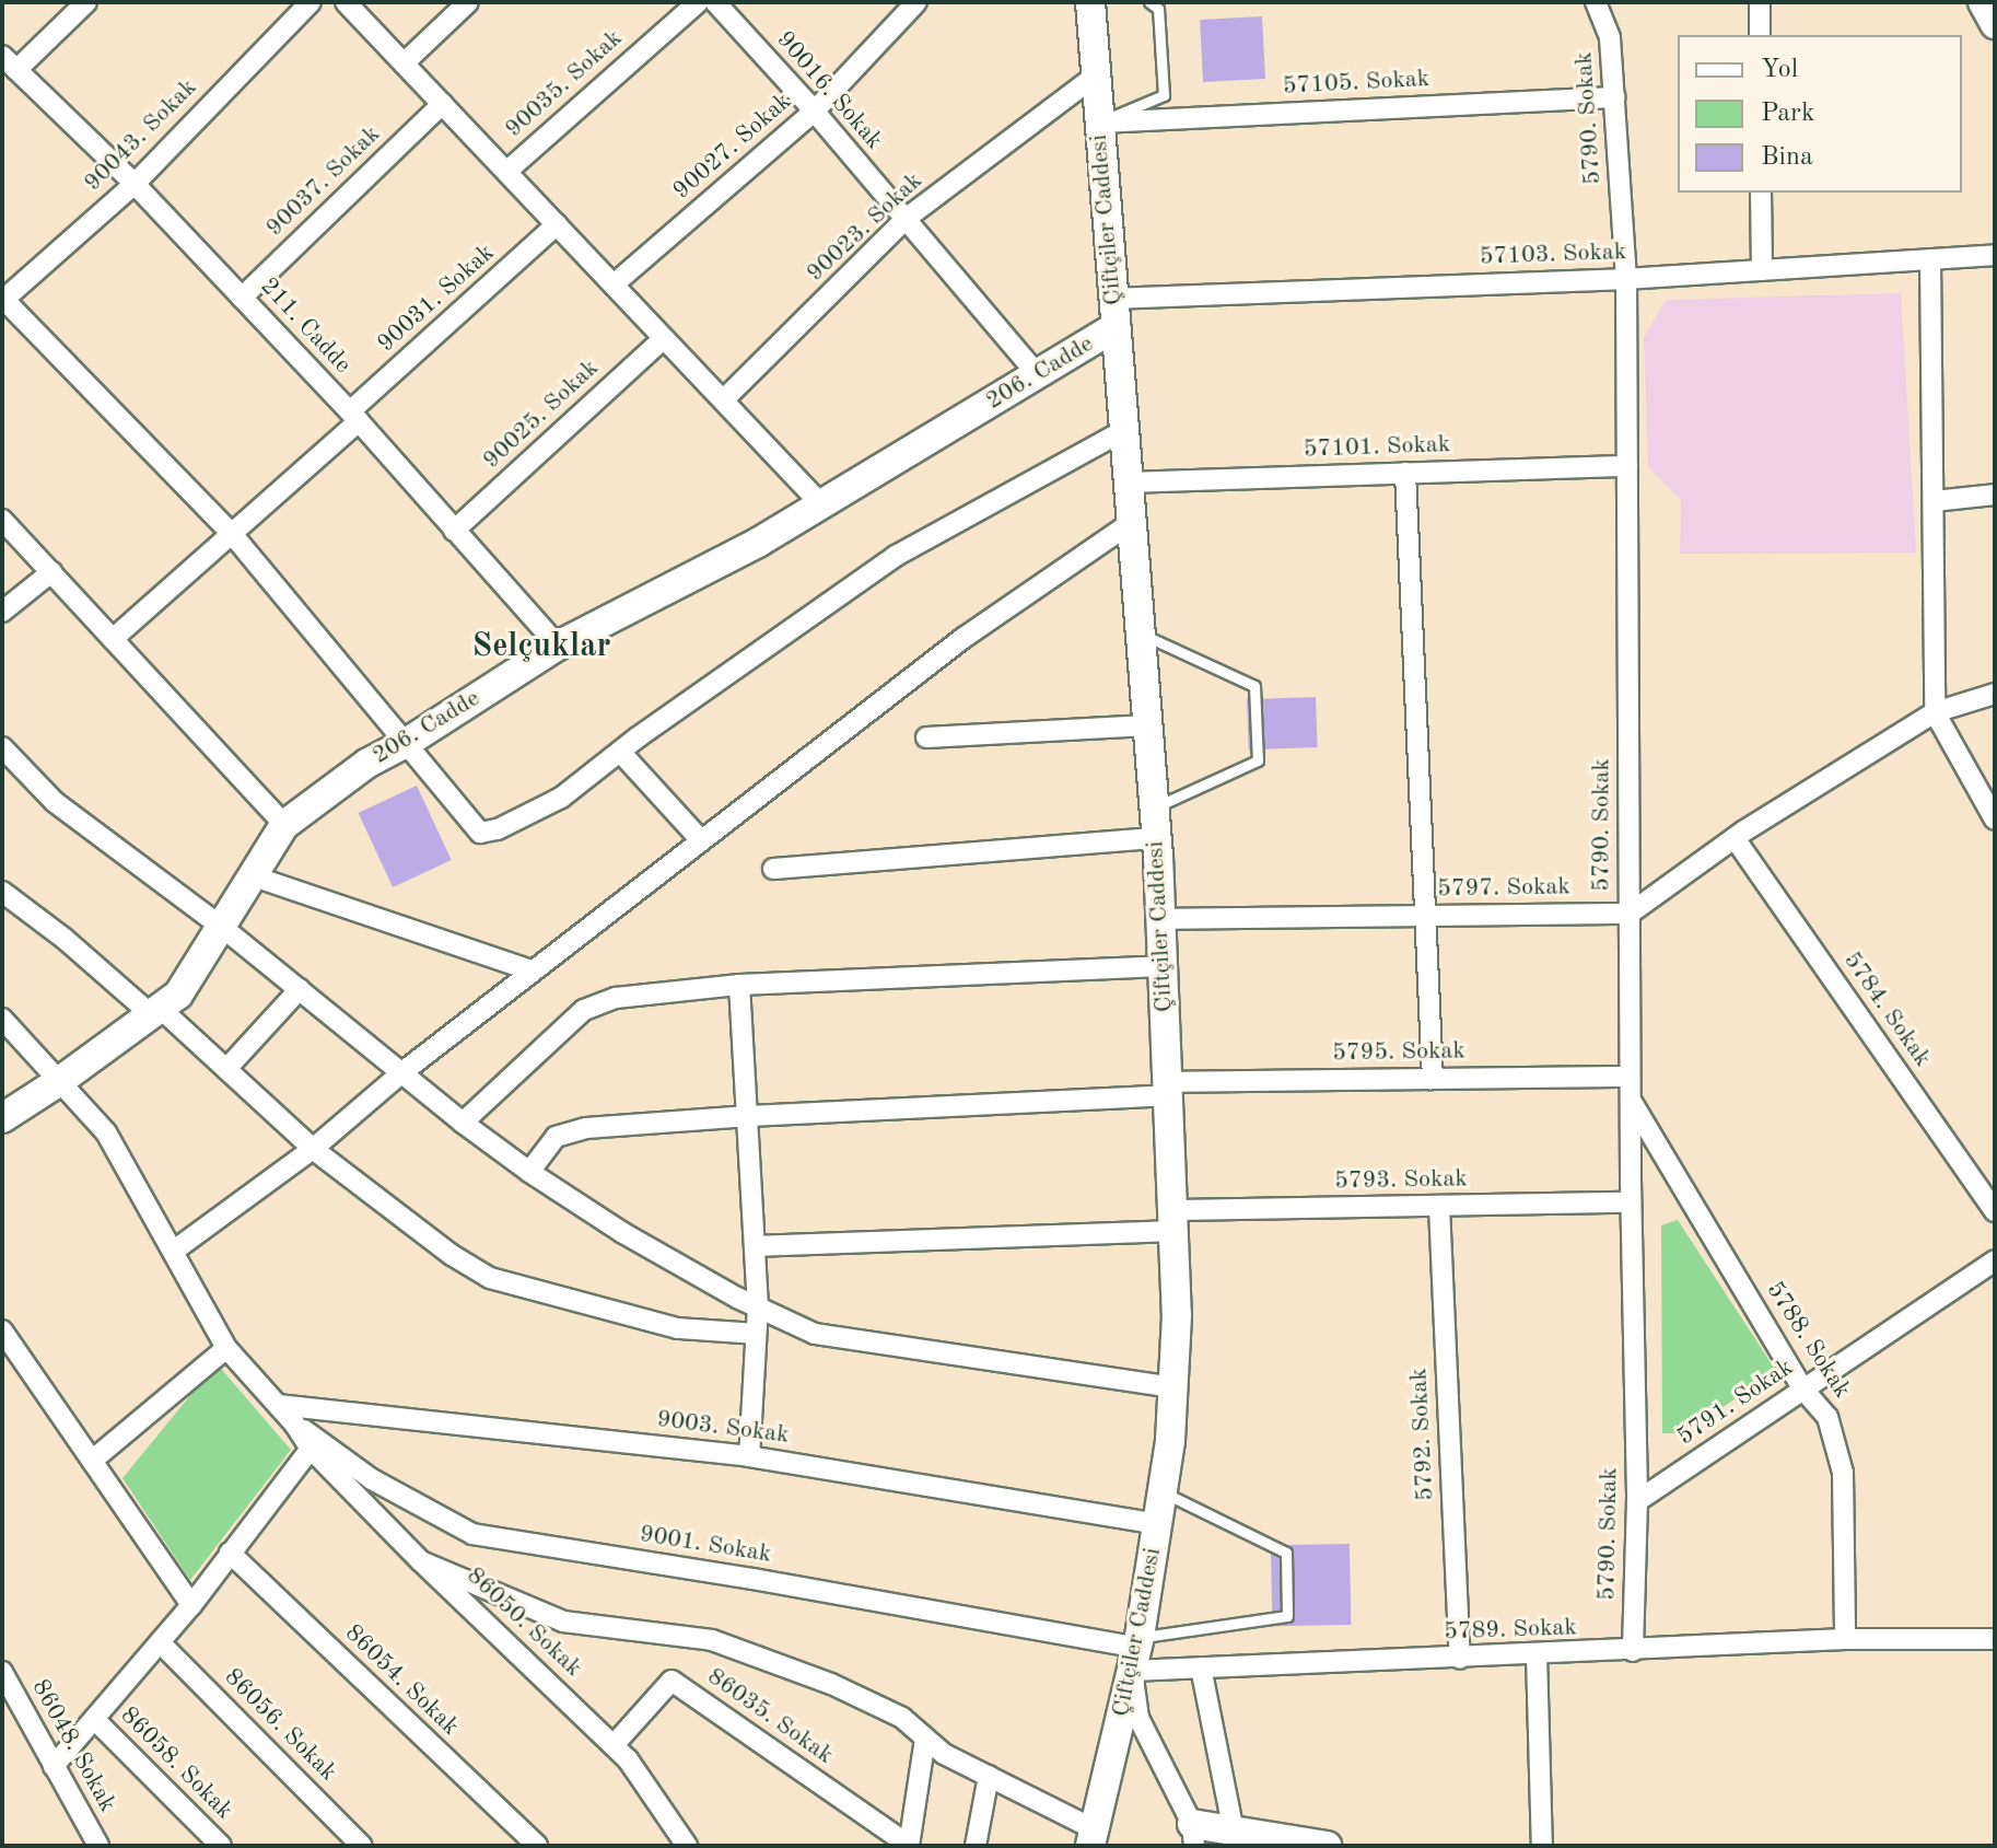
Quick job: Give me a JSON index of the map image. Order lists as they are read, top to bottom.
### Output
{
  "streets": {
    "street": [
      "57105. Sokak",
      "90035. Sokak",
      "90016. Sokak",
      "5790. Sokak",
      "90043. Sokak",
      "90027. Sokak",
      "90037. Sokak",
      "Çiftçiler Caddesi",
      "90023. Sokak",
      "57103. Sokak",
      "90031. Sokak",
      "211. Cadde",
      "206. Cadde",
      "90025. Sokak",
      "57101. Sokak",
      "5797. Sokak",
      "5784. Sokak",
      "5795. Sokak",
      "5793. Sokak",
      "5788. Sokak",
      "5791. Sokak",
      "9003. Sokak",
      "5792. Sokak",
      "9001. Sokak",
      "86050. Sokak",
      "5789. Sokak",
      "86054. Sokak",
      "86035. Sokak",
      "86056. Sokak",
      "86048. Sokak",
      "86058. Sokak"
    ]
  },
  "crossings": [
    ["57105. Sokak", "5790. Sokak"],
    ["57105. Sokak", "Çiftçiler Caddesi"],
    ["90016. Sokak", "90027. Sokak"],
    ["90016. Sokak", "90023. Sokak"],
    ["90016. Sokak", "206. Cadde"],
    ["5790. Sokak", "57103. Sokak"],
    ["5790. Sokak", "57101. Sokak"],
    ["5790. Sokak", "5797. Sokak"],
    ["5790. Sokak", "5795. Sokak"],
    ["5790. Sokak", "5793. Sokak"],
    ["5790. Sokak", "5788. Sokak"],
    ["5790. Sokak", "5791. Sokak"],
    ["5790. Sokak", "5789. Sokak"],
    ["90043. Sokak", "211. Cadde"],
    ["90037. Sokak", "211. Cadde"],
    ["Çiftçiler Caddesi", "90023. Sokak"],
    ["Çiftçiler Caddesi", "57103. Sokak"],
    ["Çiftçiler Caddesi", "206. Cadde"],
    ["Çiftçiler Caddesi", "57101. Sokak"],
    ["Çiftçiler Caddesi", "5797. Sokak"],
    ["Çiftçiler Caddesi", "5795. Sokak"],
    ["Çiftçiler Caddesi", "5793. Sokak"],
    ["Çiftçiler Caddesi", "9003. Sokak"],
    ["Çiftçiler Caddesi", "9001. Sokak"],
    ["Çiftçiler Caddesi", "5789. Sokak"],
    ["90031. Sokak", "211. Cadde"],
    ["211. Cadde", "206. Cadde"],
    ["211. Cadde", "90025. Sokak"],
    ["5793. Sokak", "5792. Sokak"],
    ["5788. Sokak", "5791. Sokak"],
    ["5788. Sokak", "5789. Sokak"],
    ["5792. Sokak", "5789. Sokak"],
    ["9001. Sokak", "86050. Sokak"],
    ["9001. Sokak", "5789. Sokak"],
    ["86050. Sokak", "86035. Sokak"]
  ],
  "districts": ["Selçuklar"],
  "legend": ["Yol", "Park", "Bina"]
}
